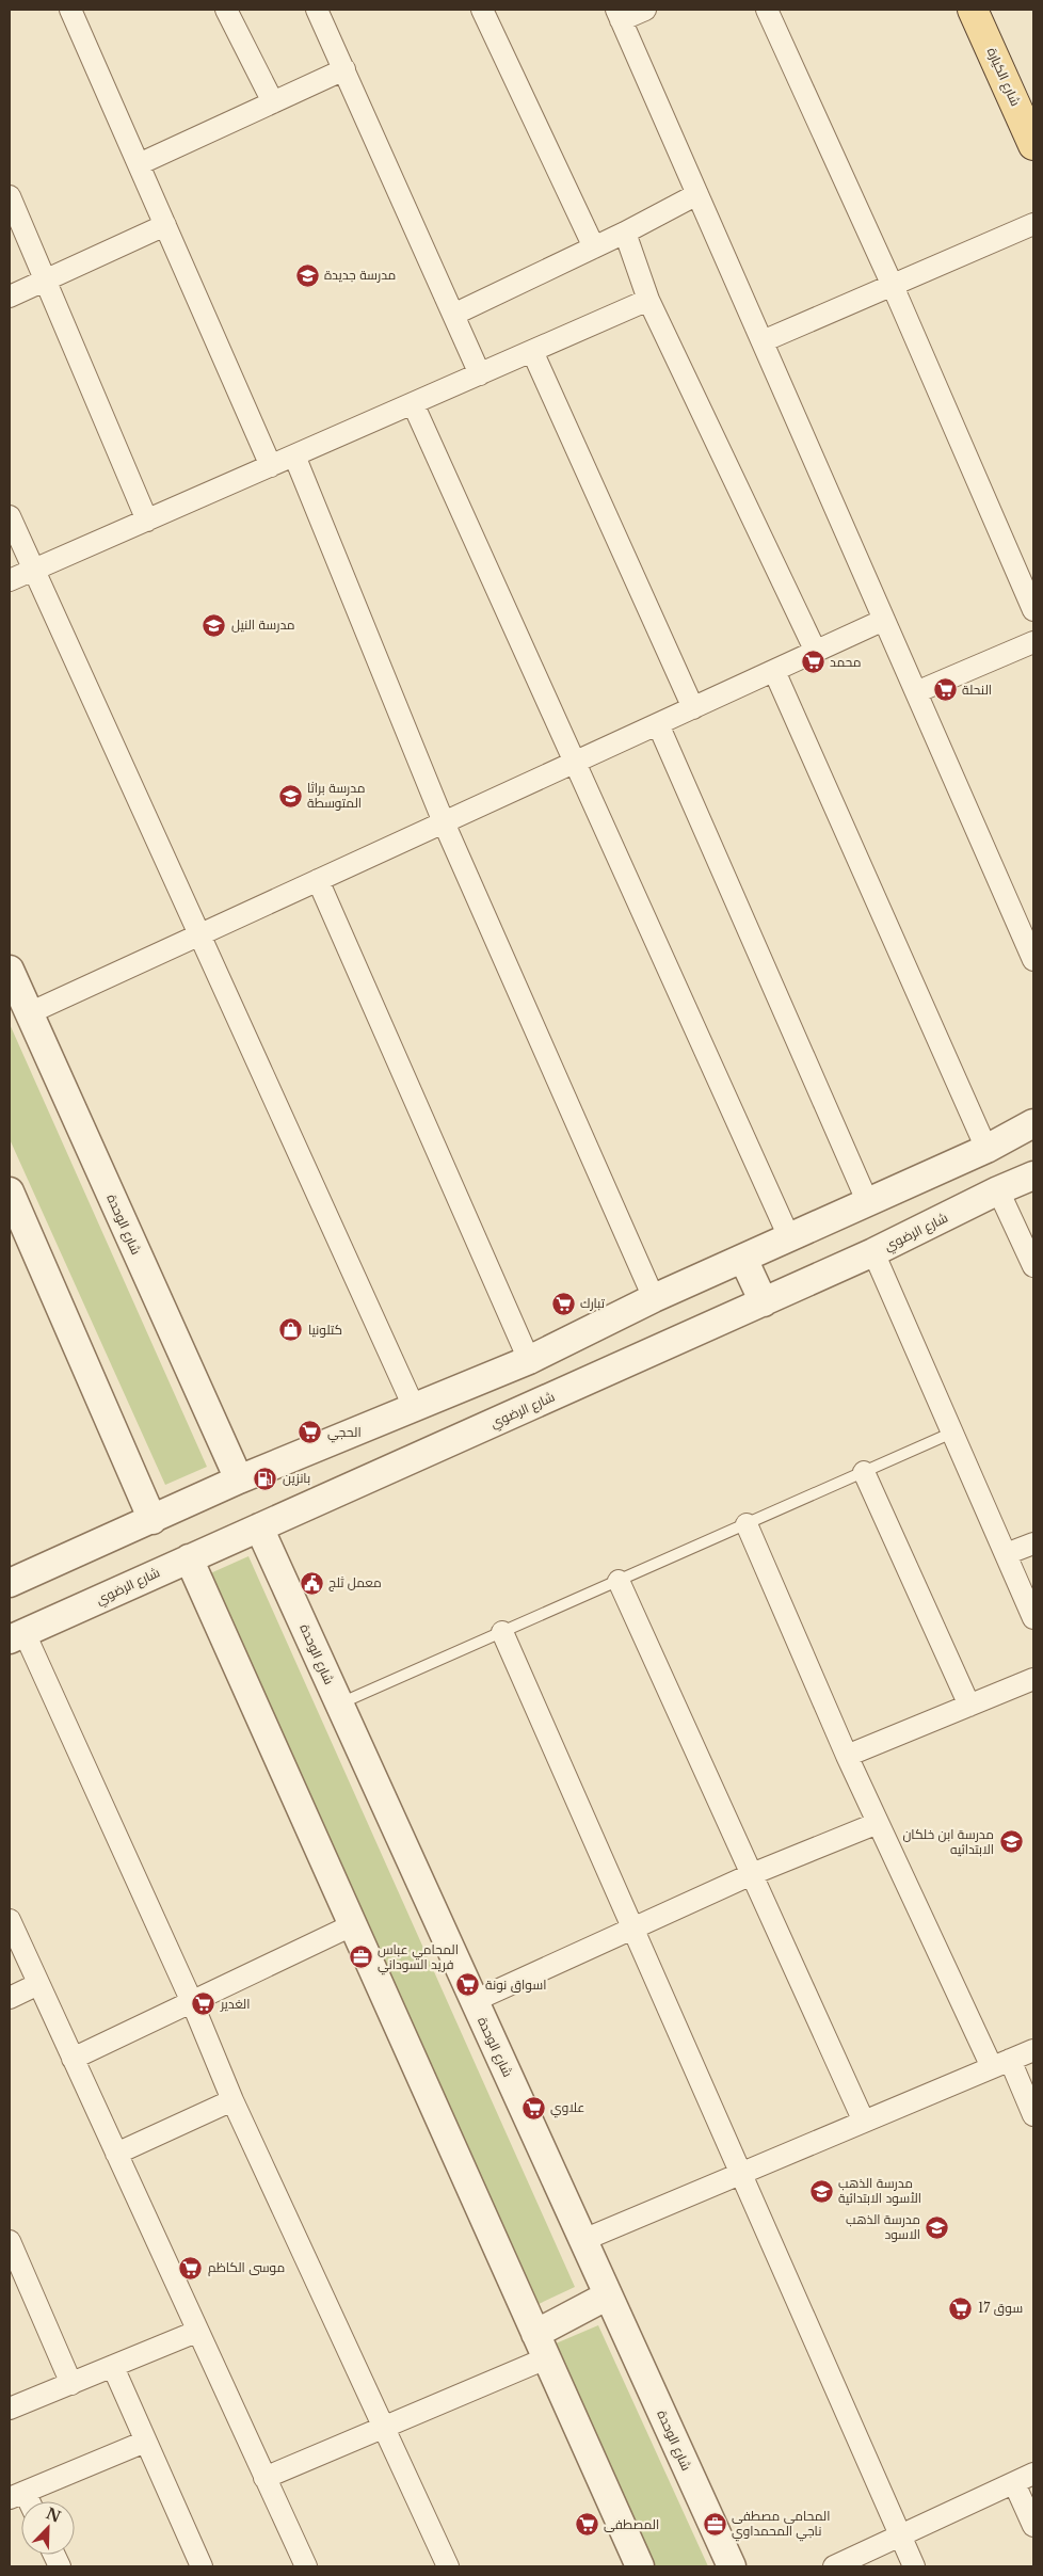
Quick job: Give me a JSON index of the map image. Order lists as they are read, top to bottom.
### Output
{
  "streets": {
    "main road": ["شارع الكيارة"],
    "street": ["شارع الوحدة", "شارع الرضوي"]
  },
  "crossings": [
    ["شارع الوحدة", "شارع الرضوي"]
  ],
  "places": {
    "school or university": [
      "مدرسة جديدة",
      "مدرسة النيل",
      "مدرسة براثا المتوسطة",
      "مدرسة ابن خلكان الابتدائيه",
      "مدرسة الذهب الأسود الابتدائية",
      "مدرسة الذهب الاسود"
    ],
    "supermarket": [
      "محمد",
      "النحلة",
      "تبارك",
      "الحجي",
      "اسواق نونة",
      "الغدير",
      "علاوي",
      "موسى الكاظم",
      "سوق 17",
      "المصطفى"
    ],
    "shop": ["كتلونيا"],
    "fuel station": ["بانزين"],
    "public building": ["معمل ثلج"],
    "office": ["المحامي عباس فريد السوداني", "المحامي مصطفى ناجي المحمداوي"]
  },
  "north": "top right"
}
